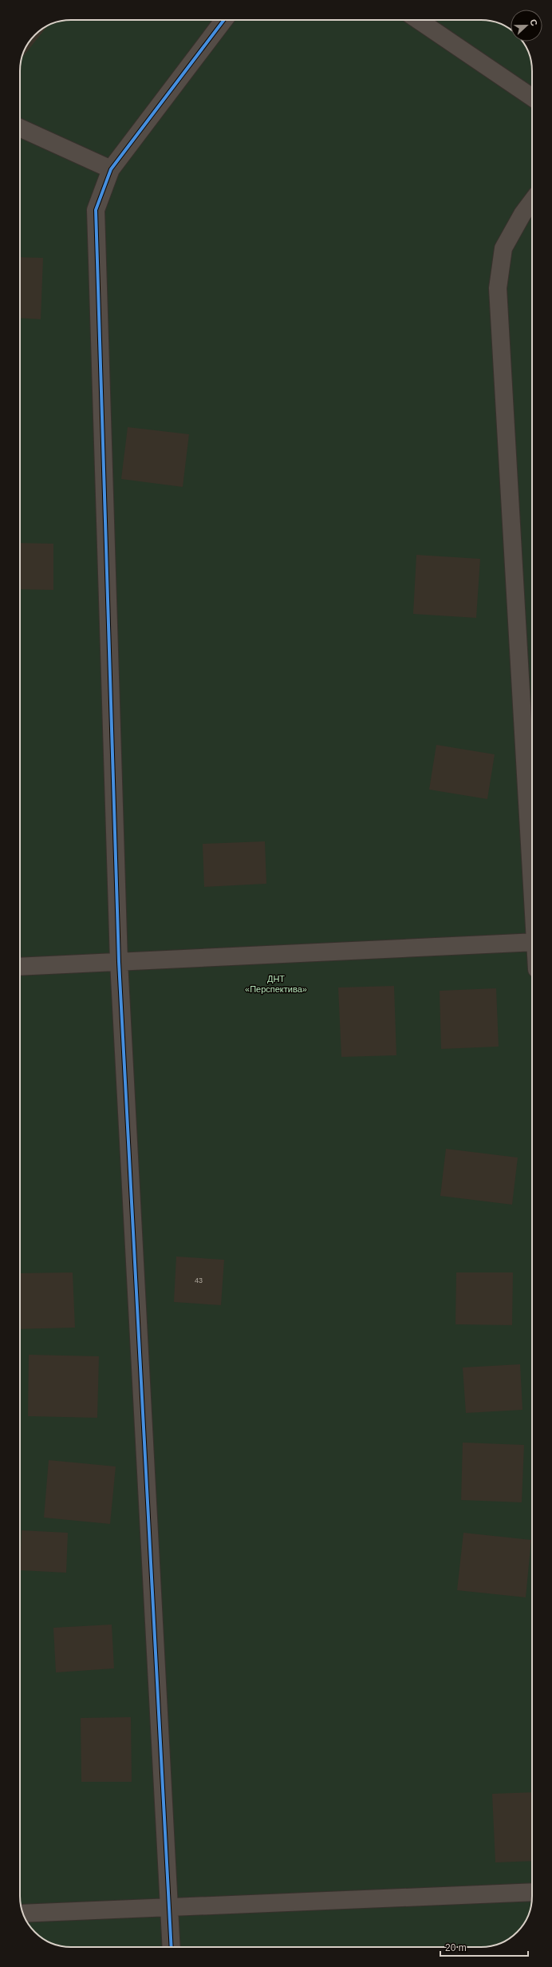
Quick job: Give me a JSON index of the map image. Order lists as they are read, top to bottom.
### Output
{
  "parks": ["ДНТ «Перспектива»"],
  "house_numbers": ["43"],
  "scale_bar": "20 m",
  "north": "right"
}
